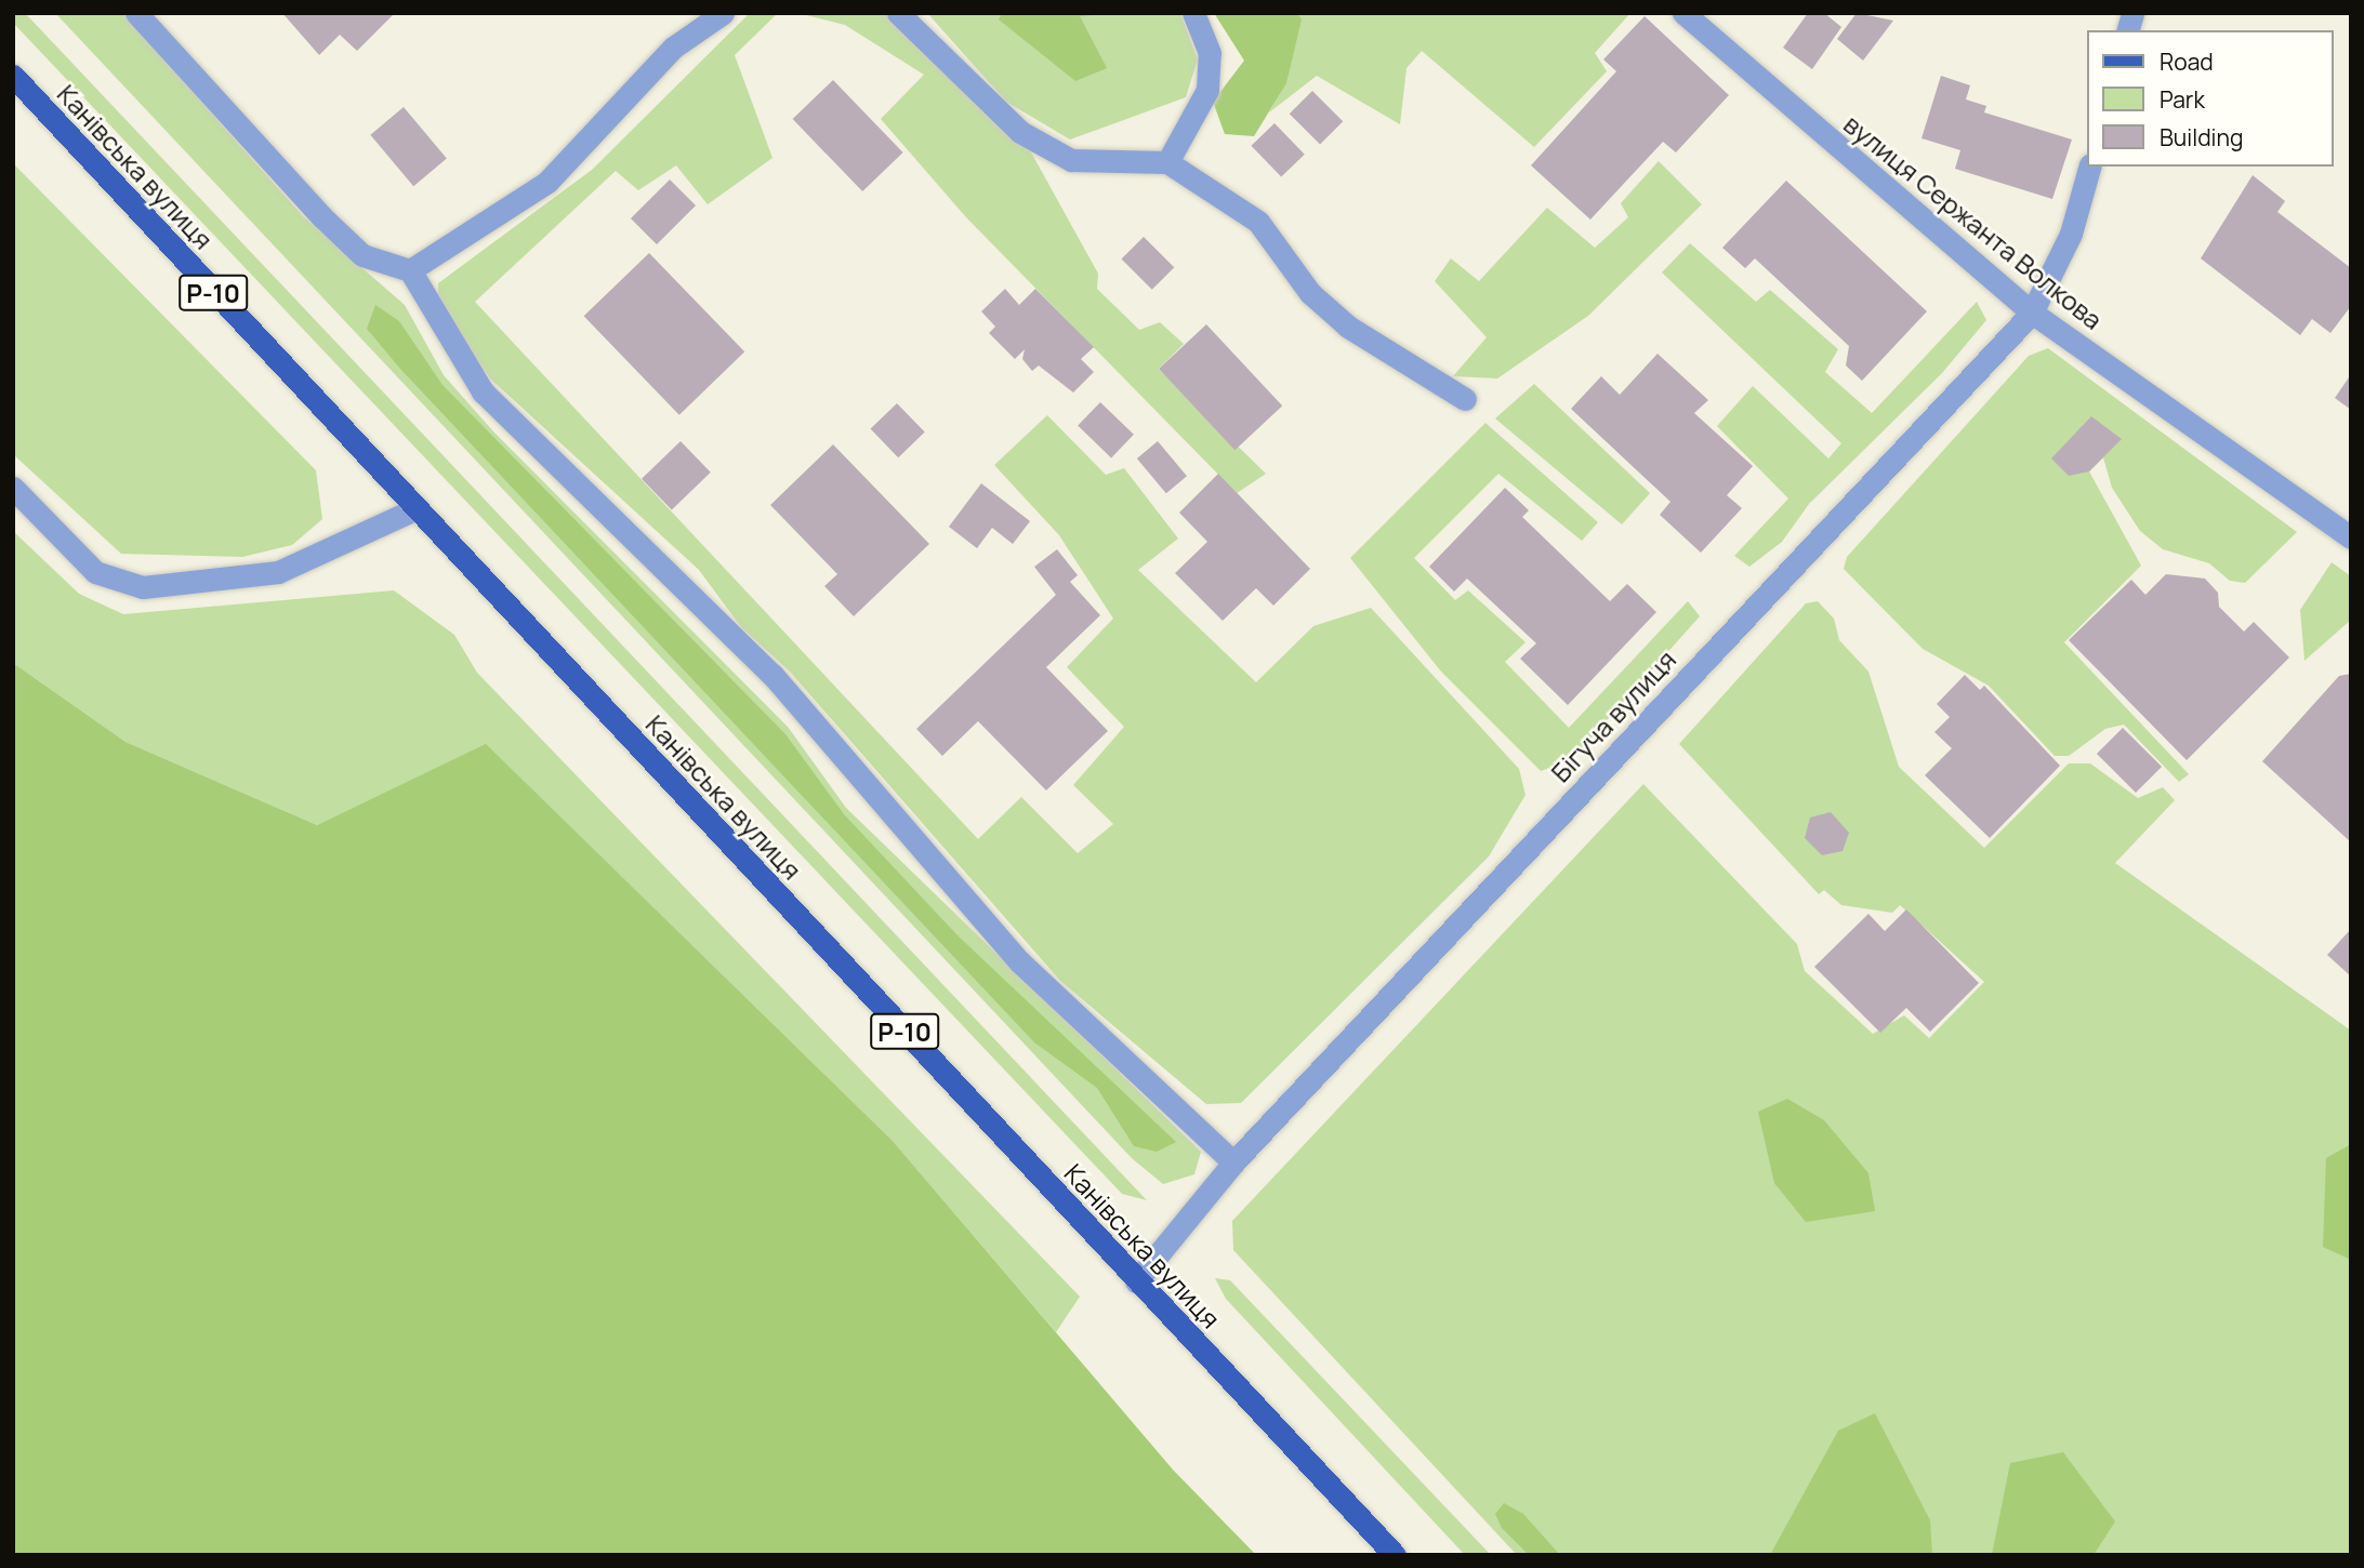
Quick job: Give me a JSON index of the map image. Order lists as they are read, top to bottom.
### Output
{
  "streets": {
    "main road": ["Канівська вулиця", "Р-10"],
    "street": ["вулиця Сержанта Волкова", "Бігуча вулиця"]
  },
  "crossings": [
    ["Канівська вулиця", "Бігуча вулиця"],
    ["вулиця Сержанта Волкова", "Бігуча вулиця"]
  ],
  "legend": ["Road", "Park", "Building"]
}
